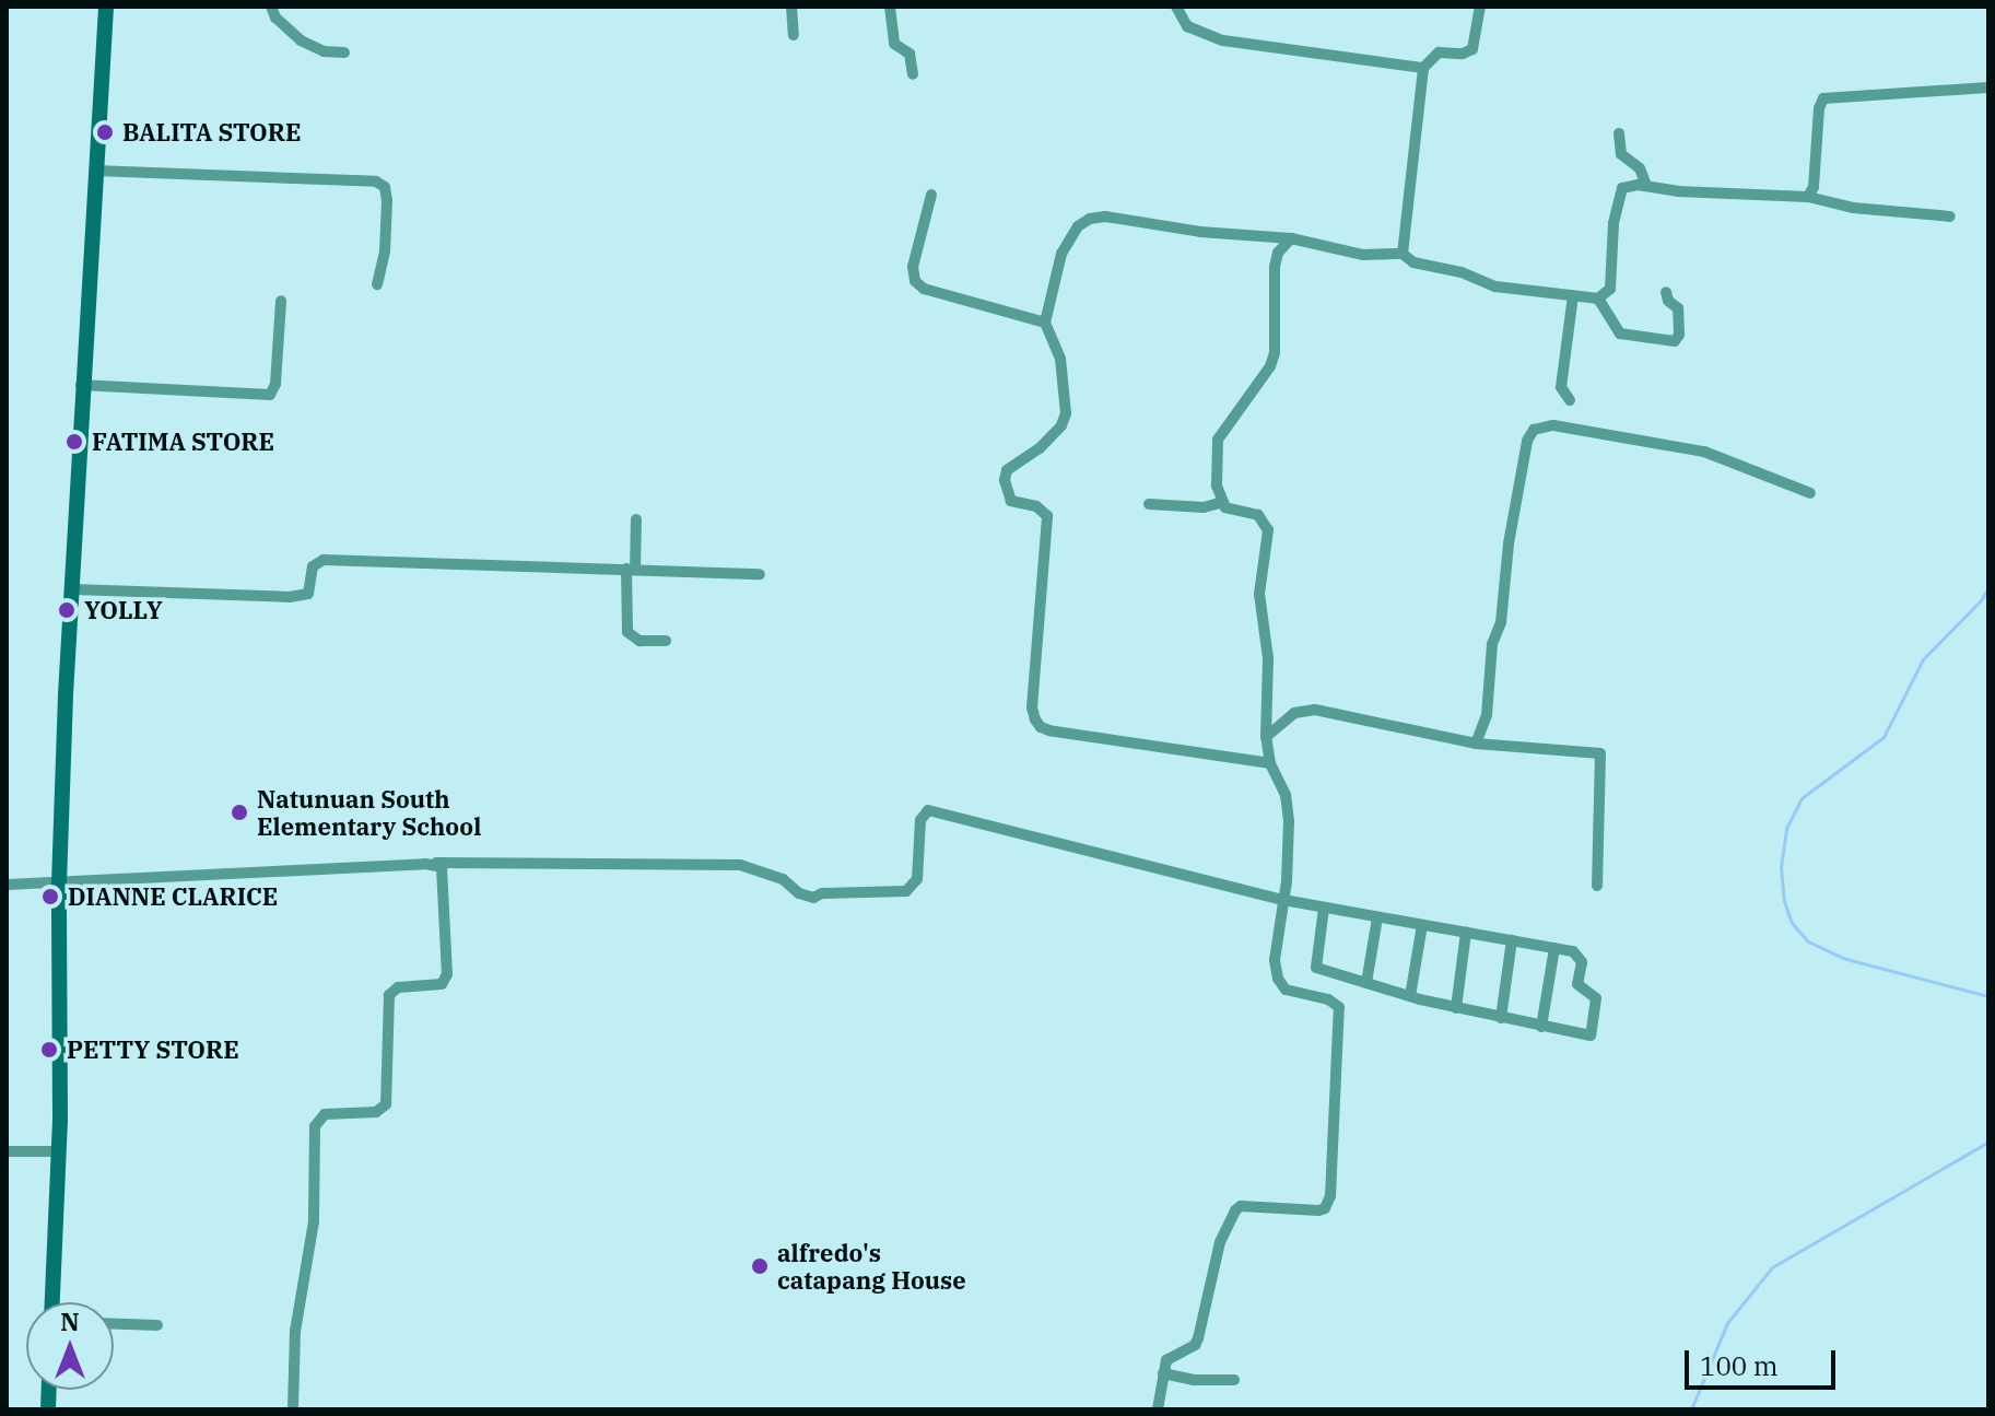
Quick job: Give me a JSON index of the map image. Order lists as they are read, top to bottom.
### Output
{
  "places": [
    "BALITA STORE",
    "FATIMA STORE",
    "YOLLY",
    "Natunuan South Elementary School",
    "DIANNE CLARICE",
    "PETTY STORE",
    "alfredo's catapang House"
  ],
  "scale_bar": "100 m",
  "north": "top"
}
